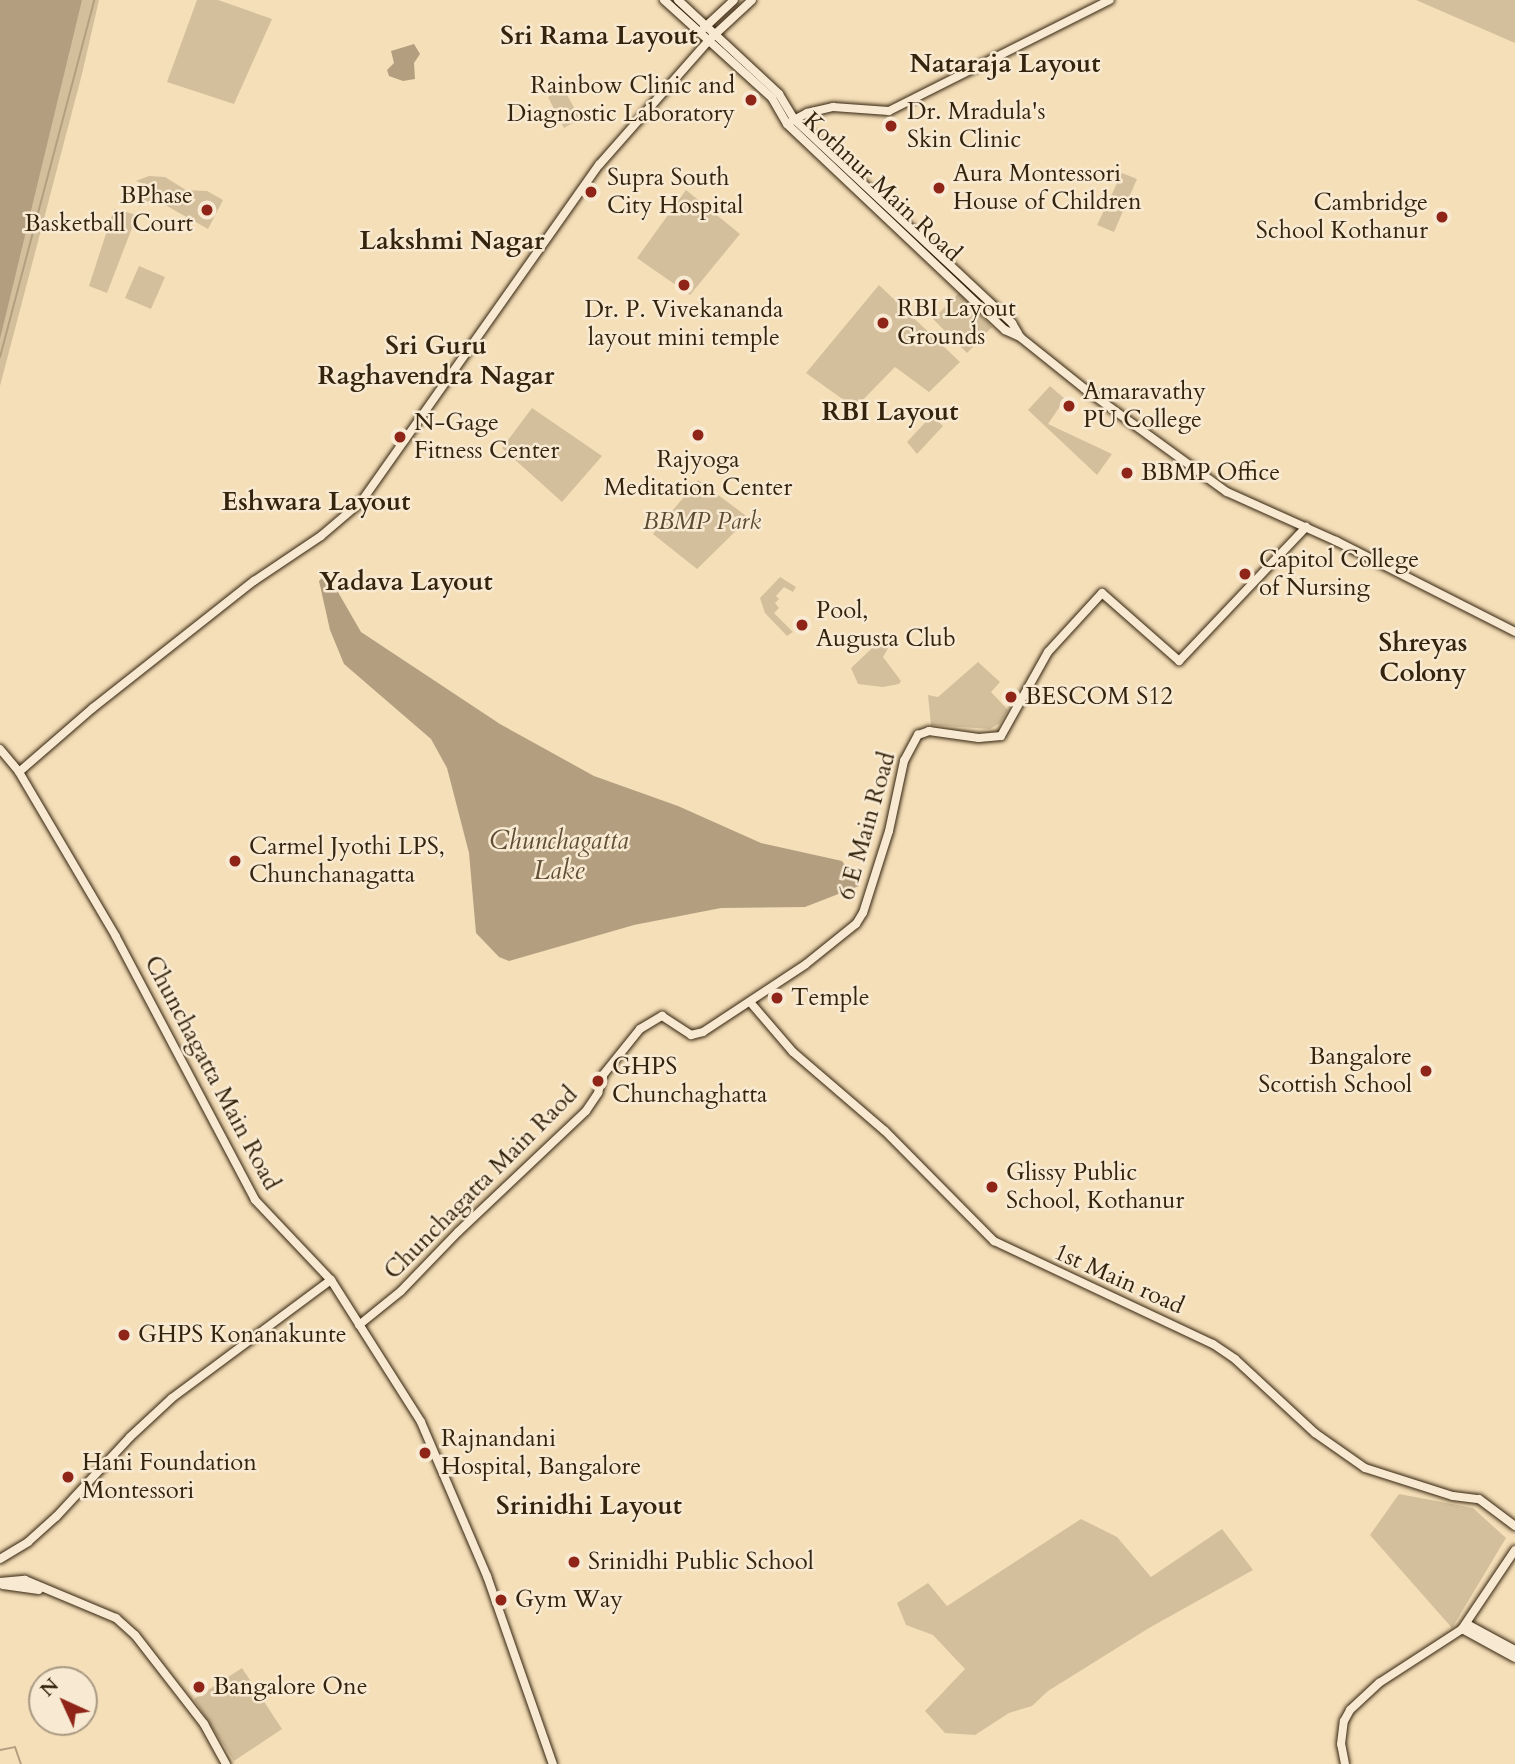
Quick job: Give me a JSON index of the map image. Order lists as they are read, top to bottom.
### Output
{
  "streets": {
    "street": [
      "Kothnur Main Road",
      "6 E Main Road",
      "Chunchagatta Main Road",
      "Chunchagatta Main Raod",
      "1st Main road"
    ]
  },
  "crossings": [
    ["Kothnur Main Road", "6 E Main Road"],
    ["6 E Main Road", "Chunchagatta Main Raod"],
    ["6 E Main Road", "1st Main road"],
    ["Chunchagatta Main Road", "Chunchagatta Main Raod"],
    ["Chunchagatta Main Raod", "1st Main road"]
  ],
  "districts": [
    "Sri Rama Layout",
    "Nataraja Layout",
    "Lakshmi Nagar",
    "Sri Guru Raghavendra Nagar",
    "RBI Layout",
    "Eshwara Layout",
    "Yadava Layout",
    "Shreyas Colony",
    "Srinidhi Layout"
  ],
  "water": ["Chunchagatta Lake"],
  "parks": ["BBMP Park"],
  "places": [
    "Rainbow Clinic and Diagnostic Laboratory",
    "Dr. Mradula's Skin Clinic",
    "Aura Montessori House of Children",
    "Supra South City Hospital",
    "BPhase Basketball Court",
    "Cambridge School Kothanur",
    "Dr. P. Vivekananda layout mini temple",
    "RBI Layout Grounds",
    "Amaravathy PU College",
    "Rajyoga Meditation Center",
    "N-Gage Fitness Center",
    "BBMP Office",
    "Capitol College of Nursing",
    "Pool, Augusta Club",
    "BESCOM S12",
    "Carmel Jyothi LPS, Chunchanagatta",
    "Temple",
    "Bangalore Scottish School",
    "GHPS Chunchaghatta",
    "Glissy Public School, Kothanur",
    "GHPS Konanakunte",
    "Rajnandani Hospital, Bangalore",
    "Hani Foundation Montessori",
    "Srinidhi Public School",
    "Gym Way",
    "Bangalore One"
  ],
  "north": "top left"
}
